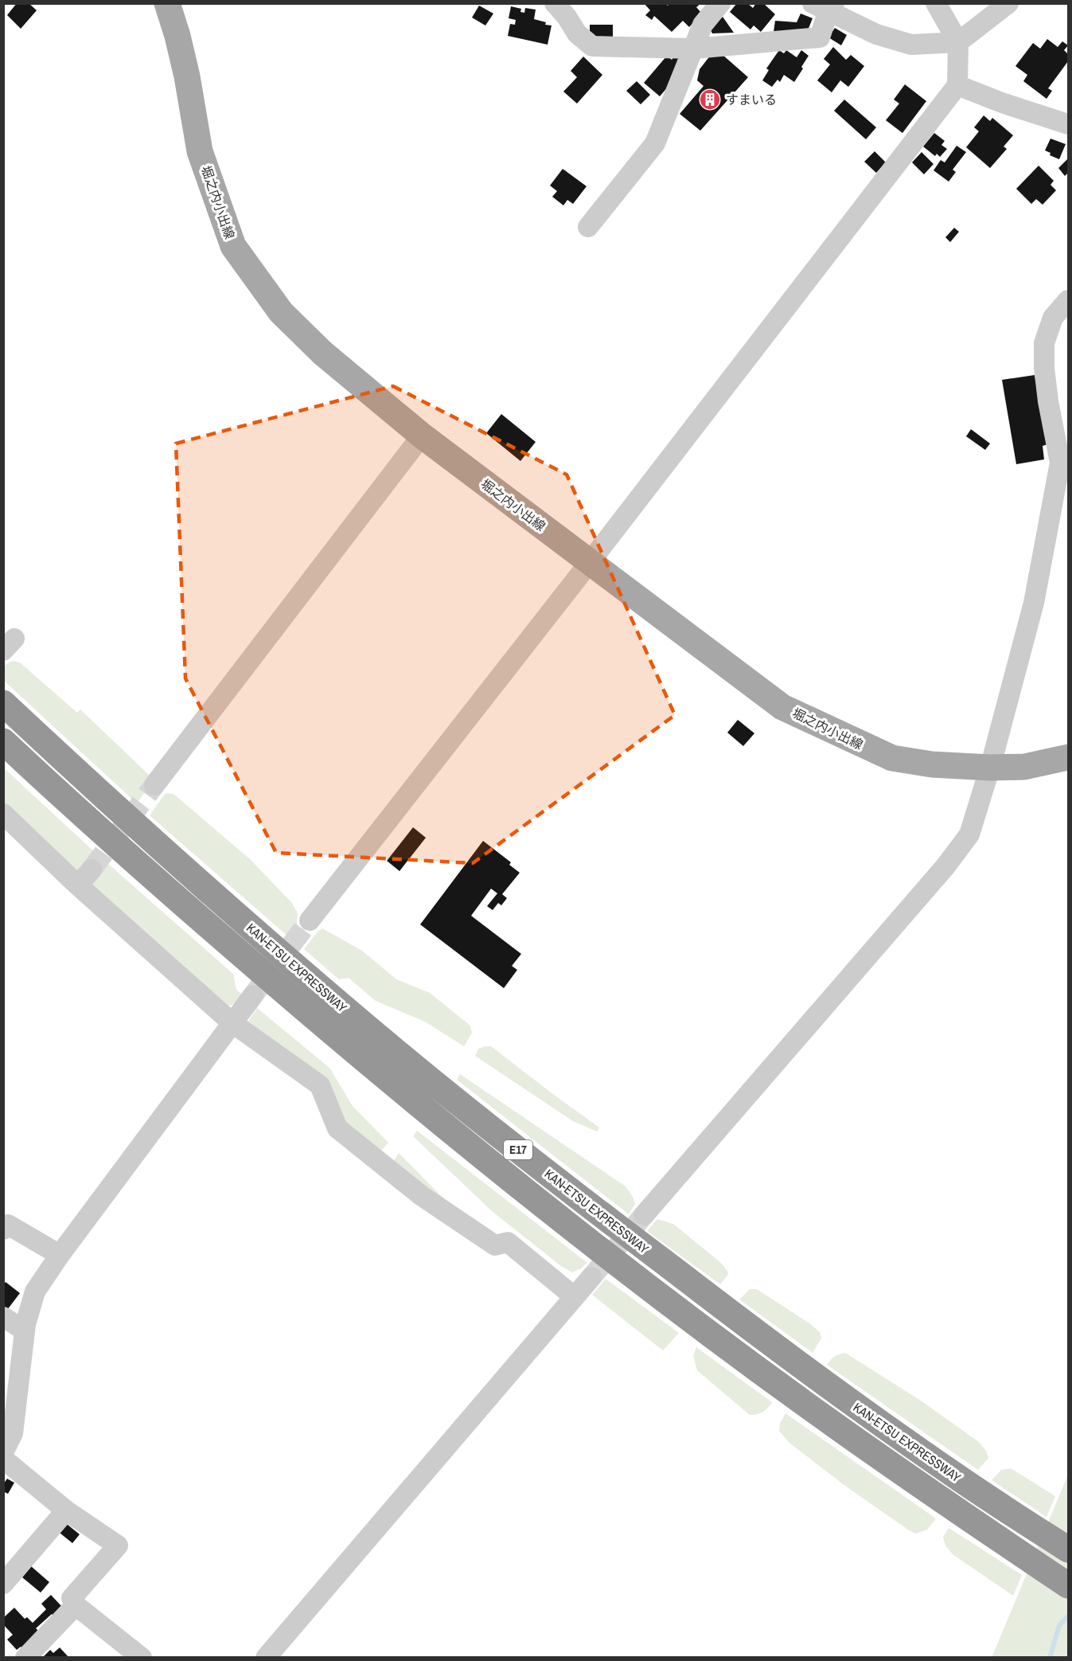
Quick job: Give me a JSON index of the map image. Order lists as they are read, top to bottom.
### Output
{
  "streets": {
    "highway": ["KAN-ETSU EXPRESSWAY", "E17"],
    "main road": ["堀之内小出線"]
  },
  "places": {
    "building": ["すまいる"]
  }
}
